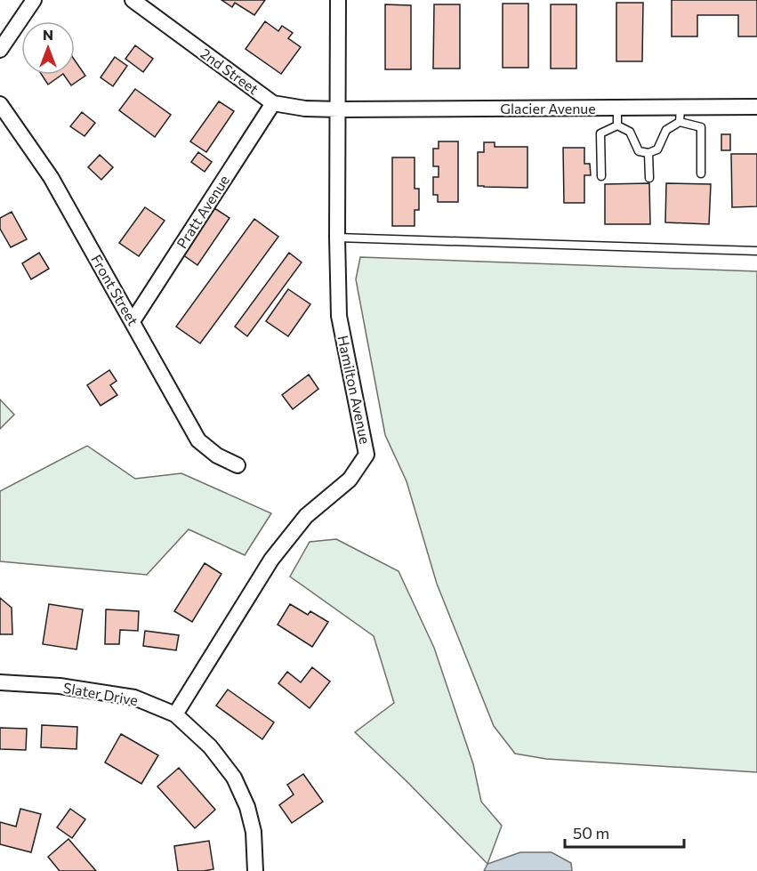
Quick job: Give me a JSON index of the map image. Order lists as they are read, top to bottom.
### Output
{
  "streets": {
    "street": [
      "2nd Street",
      "Glacier Avenue",
      "Pratt Avenue",
      "Front Street",
      "Hamilton Avenue",
      "Slater Drive"
    ]
  },
  "crossings": [
    ["2nd Street", "Glacier Avenue"],
    ["2nd Street", "Pratt Avenue"],
    ["2nd Street", "Hamilton Avenue"],
    ["Glacier Avenue", "Hamilton Avenue"],
    ["Pratt Avenue", "Front Street"],
    ["Hamilton Avenue", "Slater Drive"]
  ],
  "scale_bar": "50 m",
  "north": "top"
}
